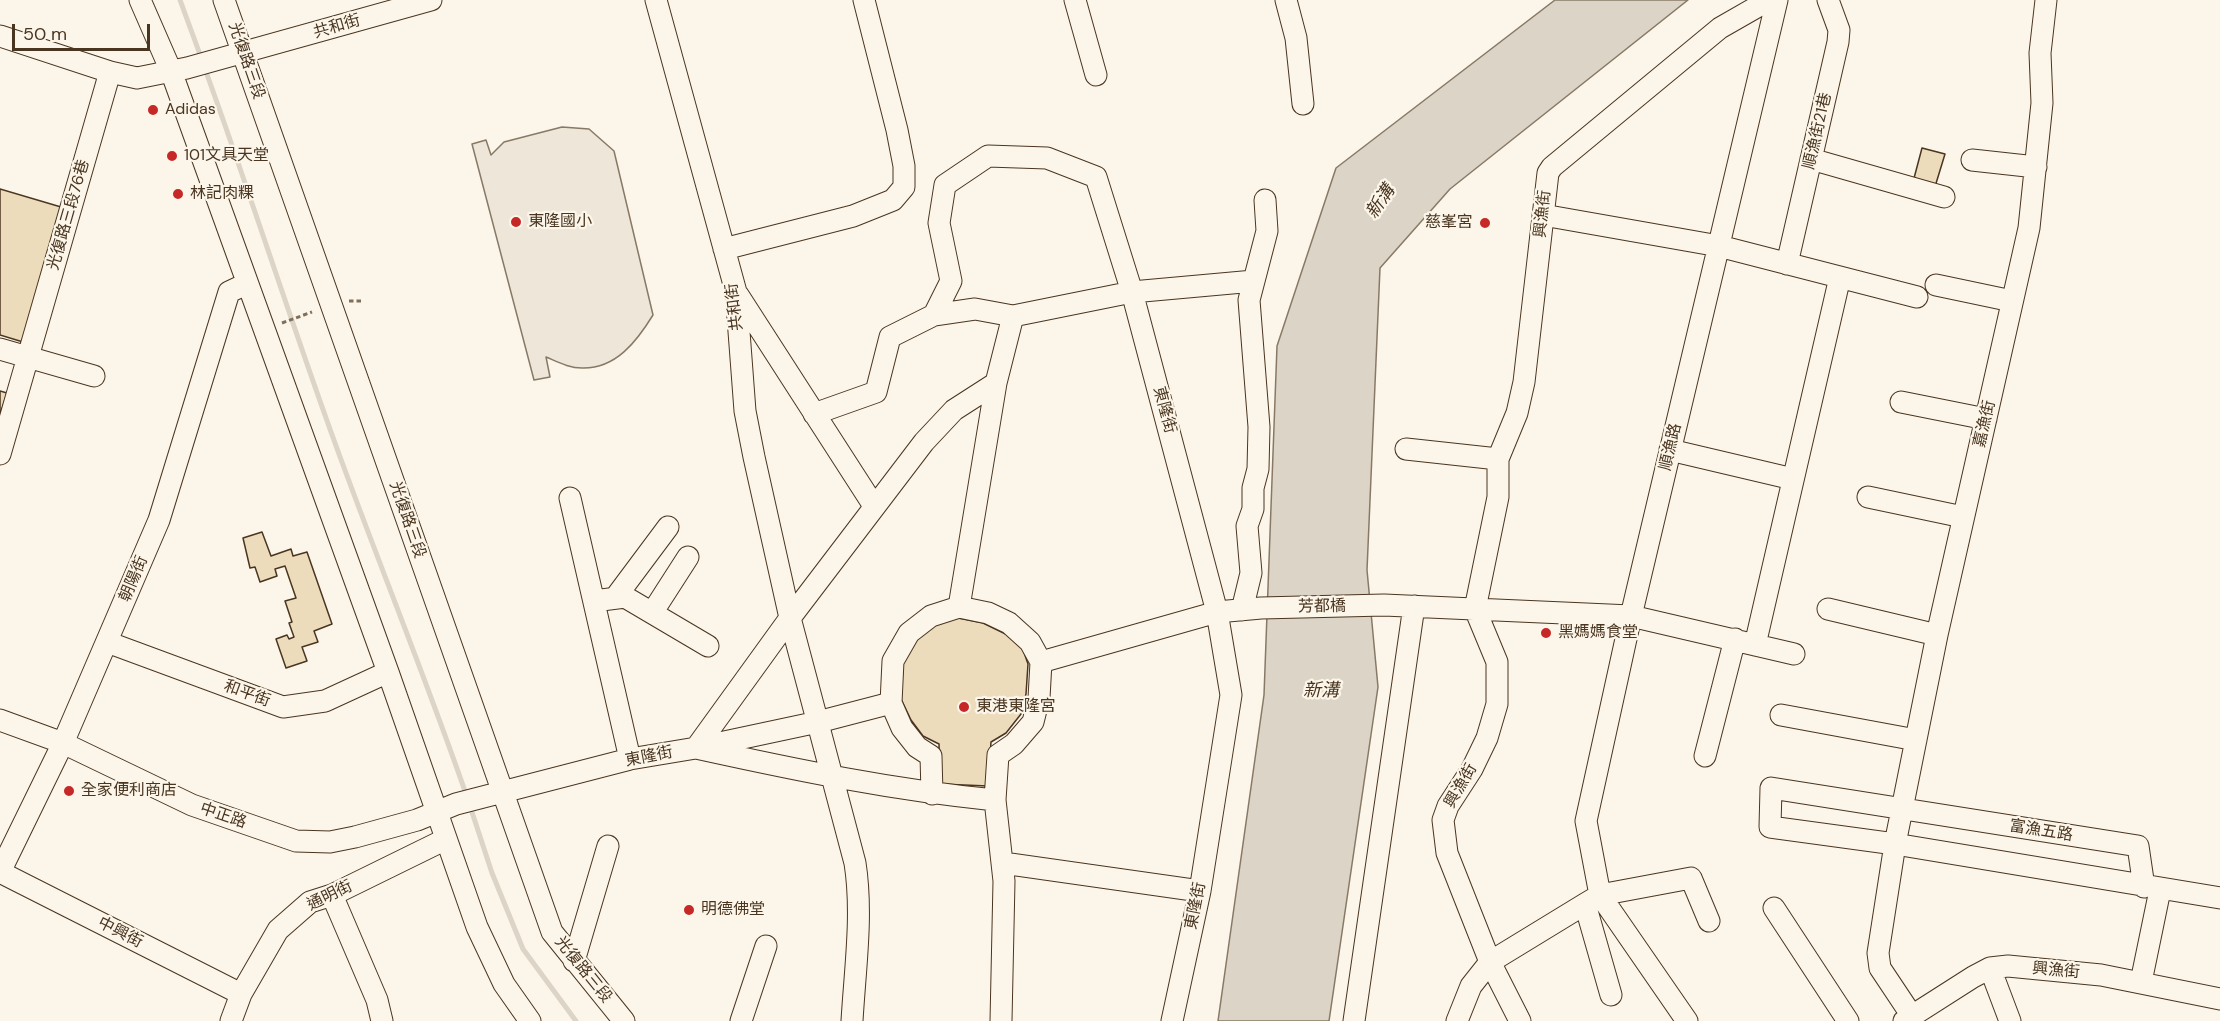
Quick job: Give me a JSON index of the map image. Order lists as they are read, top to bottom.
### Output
{
  "streets": {
    "street": [
      "共和街",
      "光復路三段",
      "順漁街21巷",
      "興漁街",
      "光復路三段76巷",
      "東隆街",
      "嘉漁街",
      "順漁路",
      "朝陽街",
      "芳都橋",
      "和平街",
      "中正路",
      "富漁五路",
      "通明街",
      "中興街"
    ]
  },
  "crossings": [
    ["共和街", "光復路三段"],
    ["共和街", "東隆街"],
    ["光復路三段", "東隆街"],
    ["興漁街", "嘉漁街"],
    ["東隆街", "芳都橋"],
    ["東隆街", "中正路"],
    ["嘉漁街", "富漁五路"],
    ["朝陽街", "和平街"],
    ["朝陽街", "中正路"],
    ["朝陽街", "中興街"],
    ["通明街", "中興街"]
  ],
  "water": ["新溝"],
  "places": [
    "Adidas",
    "101文具天堂",
    "林記肉粿",
    "東隆國小",
    "慈峯宮",
    "黑媽媽食堂",
    "東港東隆宮",
    "全家便利商店",
    "明德佛堂"
  ],
  "scale_bar": "50 m"
}
